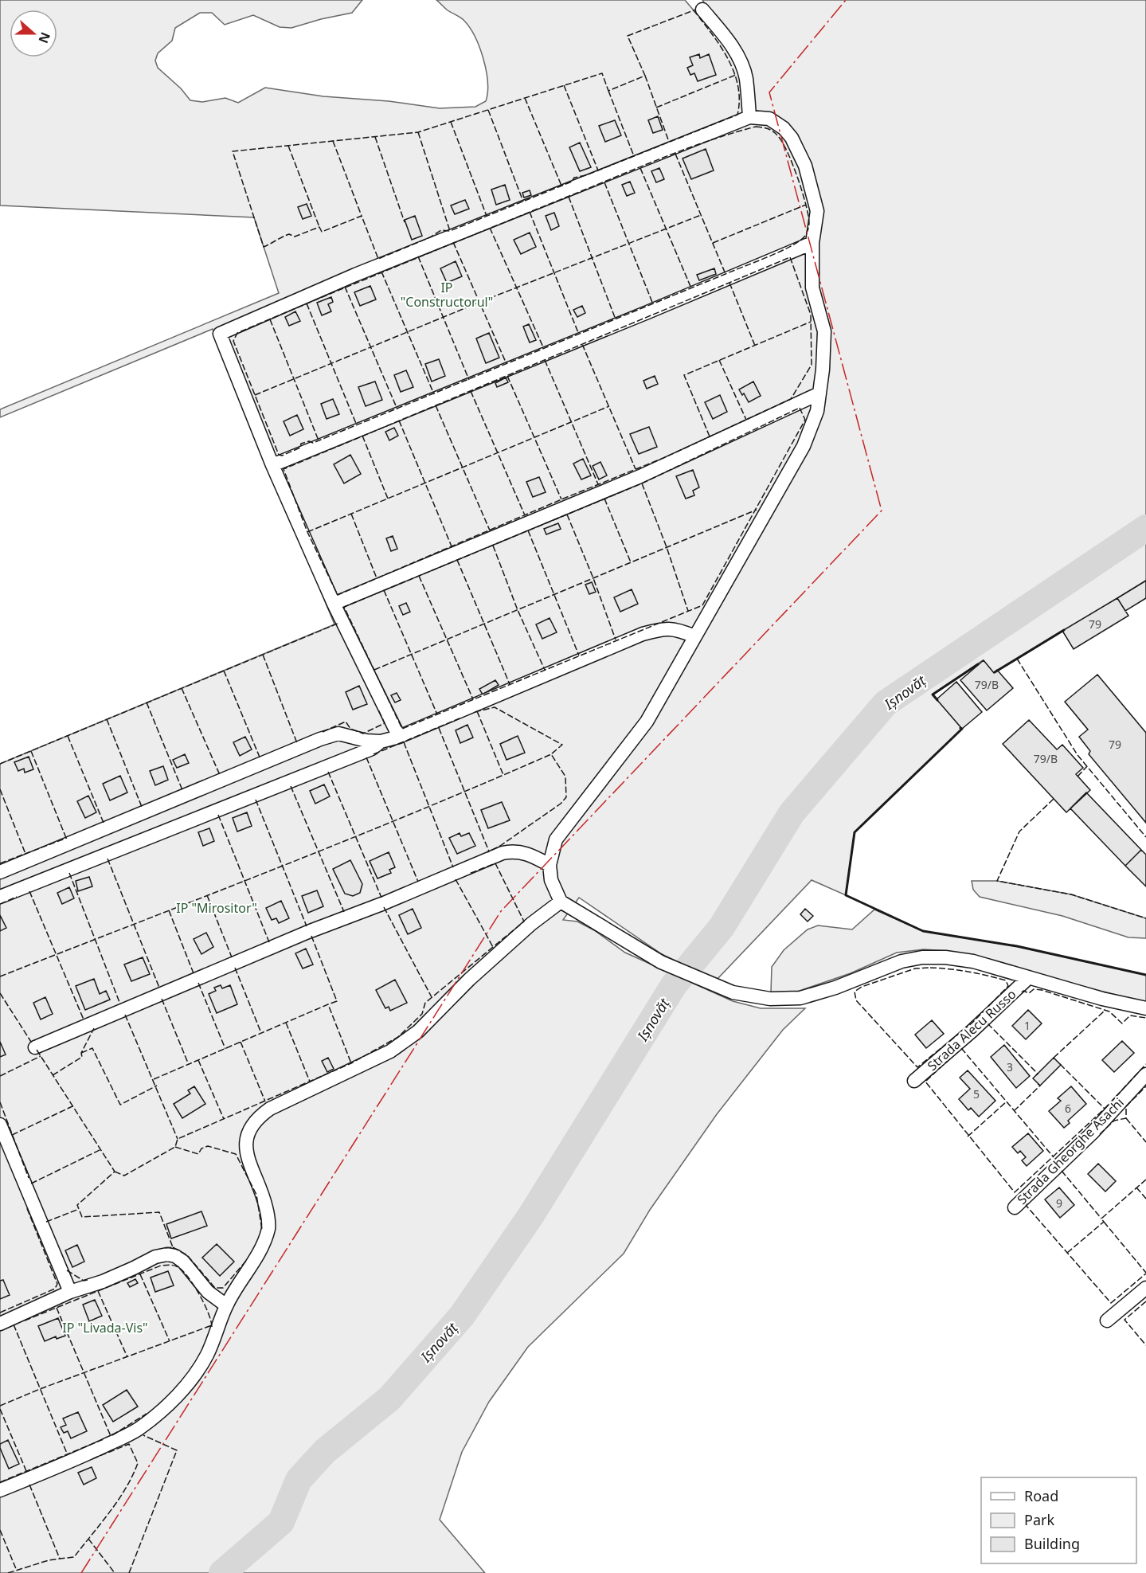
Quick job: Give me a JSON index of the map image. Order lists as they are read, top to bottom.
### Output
{
  "streets": {
    "street": ["Strada Alecu Russo", "Strada Gheorghe Asachi"]
  },
  "water": ["Ișnovăț"],
  "parks": ["IP \"Constructorul\"", "IP \"Mirositor\"", "IP \"Livada-Vis\""],
  "house_numbers": [
    "79",
    "79/B",
    "79",
    "79/B",
    "1",
    "3",
    "5",
    "6",
    "9"
  ],
  "legend": ["Road", "Park", "Building"],
  "north": "right"
}
